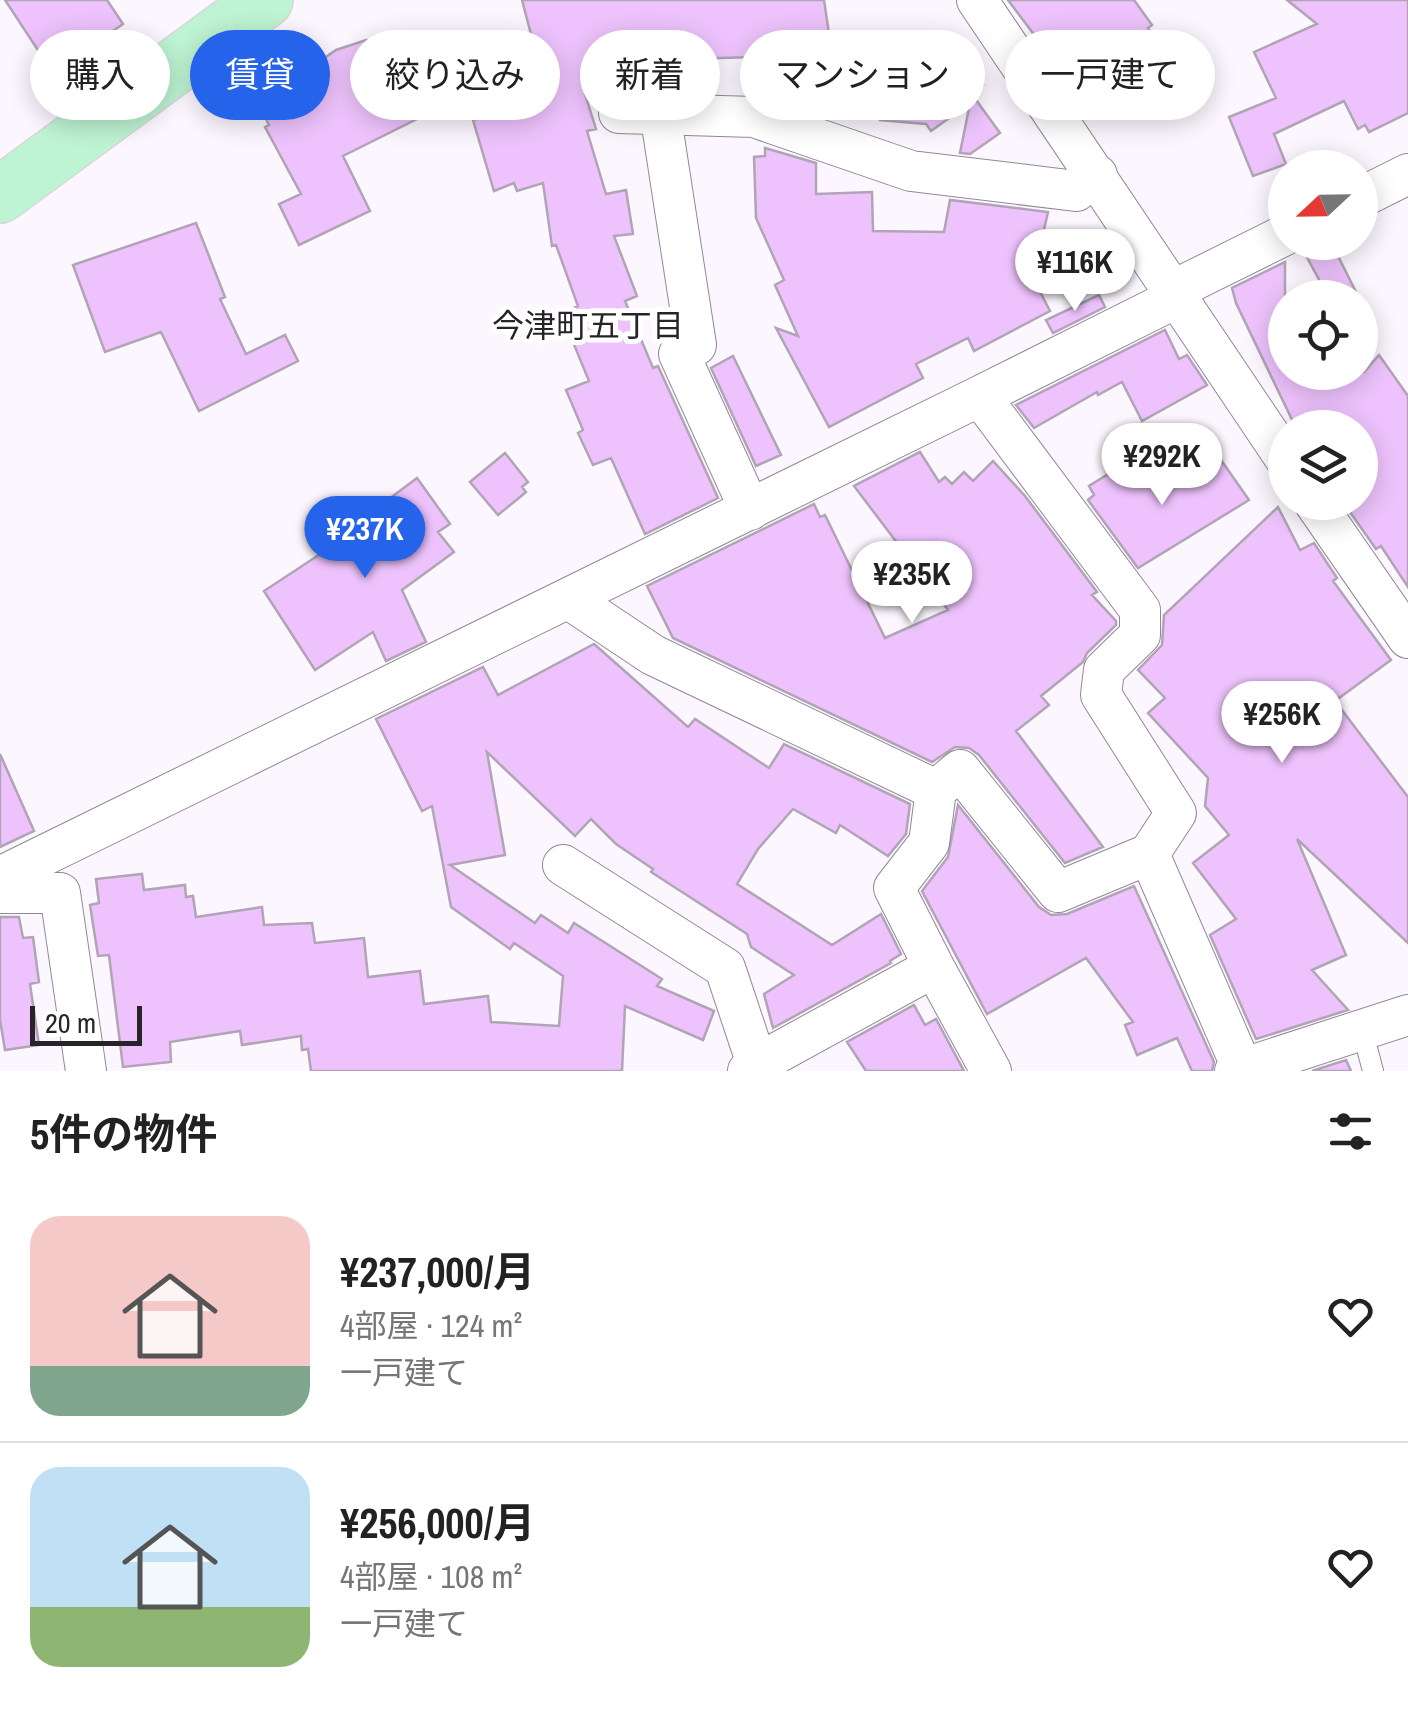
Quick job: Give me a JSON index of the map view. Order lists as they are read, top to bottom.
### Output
{
  "districts": ["今津町五丁目"],
  "scale_bar": "20 m",
  "north": "left",
  "page": {
    "chip": [
      "購入",
      "賃貸",
      "絞り込み",
      "新着",
      "マンション",
      "一戸建て"
    ],
    "price": [
      "¥116K",
      "¥292K",
      "¥237K",
      "¥235K",
      "¥256K"
    ],
    "scale": "20 m",
    "heading": "5件の物件",
    "list": [
      {
        "name": "¥237,000/月",
        "note": "4部屋 · 124 m² · 一戸建て"
      },
      {
        "name": "¥256,000/月",
        "note": "4部屋 · 108 m² · 一戸建て"
      }
    ]
  }
}
